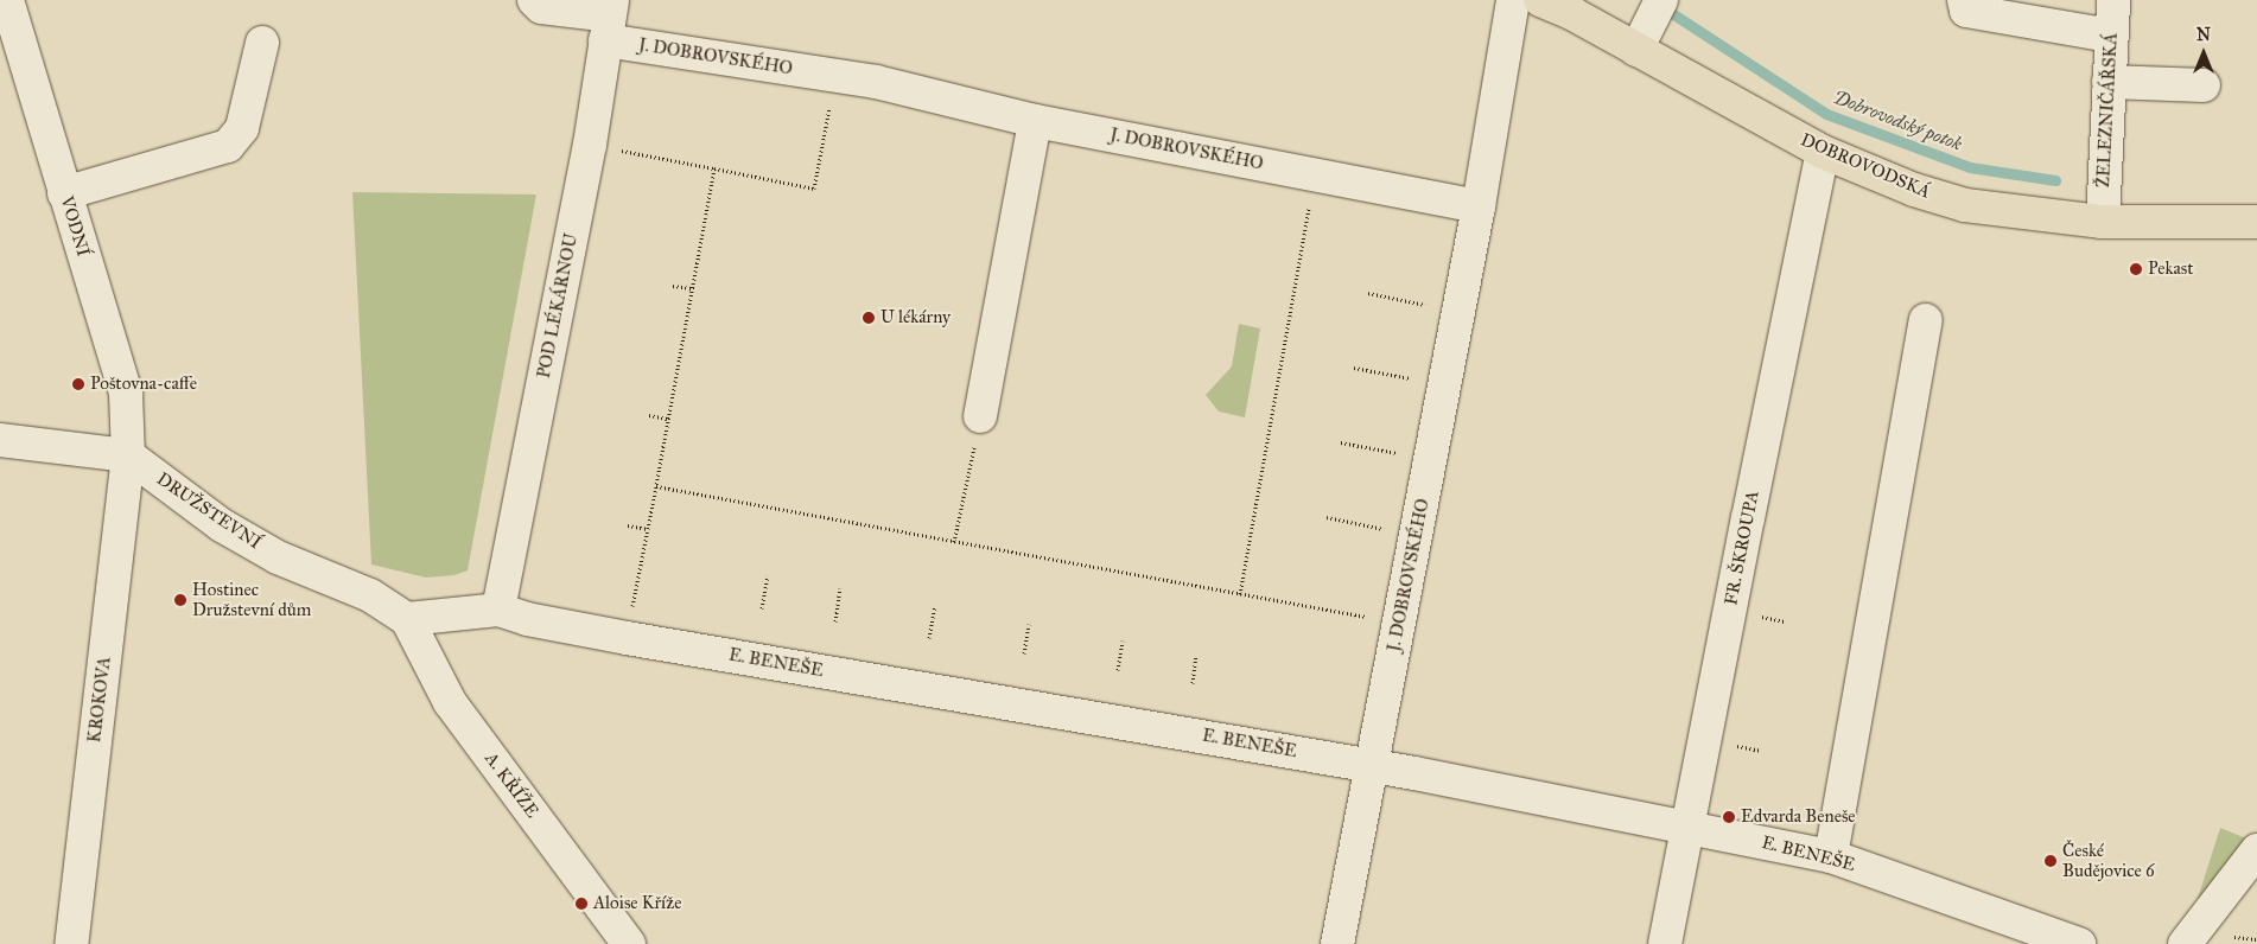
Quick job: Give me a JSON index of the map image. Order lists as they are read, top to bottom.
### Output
{
  "streets": {
    "main road": ["DOBROVODSKÁ"],
    "street": [
      "J. DOBROVSKÉHO",
      "ŽELEZNIČÁŘSKÁ",
      "VODNÍ",
      "POD LÉKÁRNOU",
      "DRUŽSTEVNÍ",
      "FR. ŠKROUPA",
      "E. BENEŠE",
      "KROKOVA",
      "A. KŘÍŽE"
    ]
  },
  "crossings": [
    ["J. DOBROVSKÉHO", "POD LÉKÁRNOU"],
    ["J. DOBROVSKÉHO", "E. BENEŠE"],
    ["ŽELEZNIČÁŘSKÁ", "DOBROVODSKÁ"],
    ["DOBROVODSKÁ", "FR. ŠKROUPA"],
    ["VODNÍ", "DRUŽSTEVNÍ"],
    ["VODNÍ", "KROKOVA"],
    ["POD LÉKÁRNOU", "E. BENEŠE"],
    ["DRUŽSTEVNÍ", "E. BENEŠE"],
    ["DRUŽSTEVNÍ", "KROKOVA"],
    ["DRUŽSTEVNÍ", "A. KŘÍŽE"],
    ["FR. ŠKROUPA", "E. BENEŠE"],
    ["E. BENEŠE", "A. KŘÍŽE"]
  ],
  "water": ["Dobrovodský potok"],
  "places": [
    "Pekast",
    "U lékárny",
    "Poštovna-caffe",
    "Hostinec Družstevní dům",
    "Edvarda Beneše",
    "České Budějovice 6",
    "Aloise Kříže"
  ],
  "north": "top"
}
